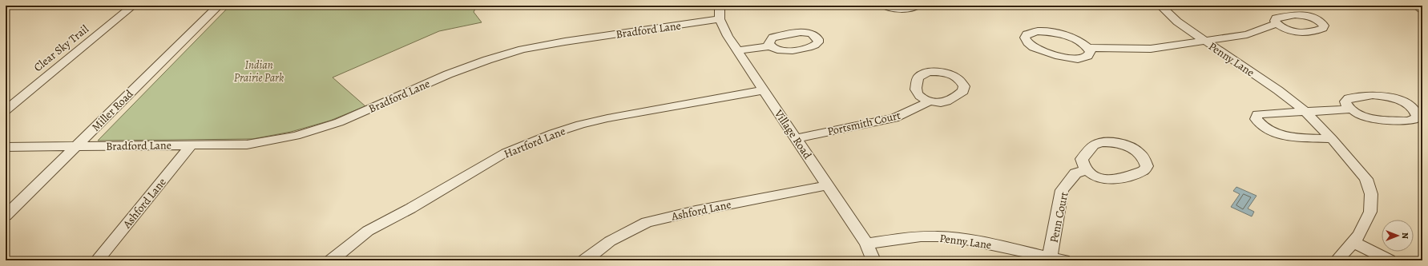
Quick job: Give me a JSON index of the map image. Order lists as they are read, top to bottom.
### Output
{
  "streets": {
    "street": [
      "Bradford Lane",
      "Clear Sky Trail",
      "Penny Lane",
      "Miller Road",
      "Portsmith Court",
      "Village Road",
      "Hartford Lane",
      "Ashford Lane",
      "Penn Court"
    ]
  },
  "crossings": [
    ["Bradford Lane", "Miller Road"],
    ["Bradford Lane", "Village Road"],
    ["Bradford Lane", "Ashford Lane"],
    ["Penny Lane", "Village Road"],
    ["Penny Lane", "Penn Court"],
    ["Portsmith Court", "Village Road"],
    ["Village Road", "Hartford Lane"],
    ["Village Road", "Ashford Lane"]
  ],
  "parks": ["Indian Prairie Park"],
  "north": "right"
}
